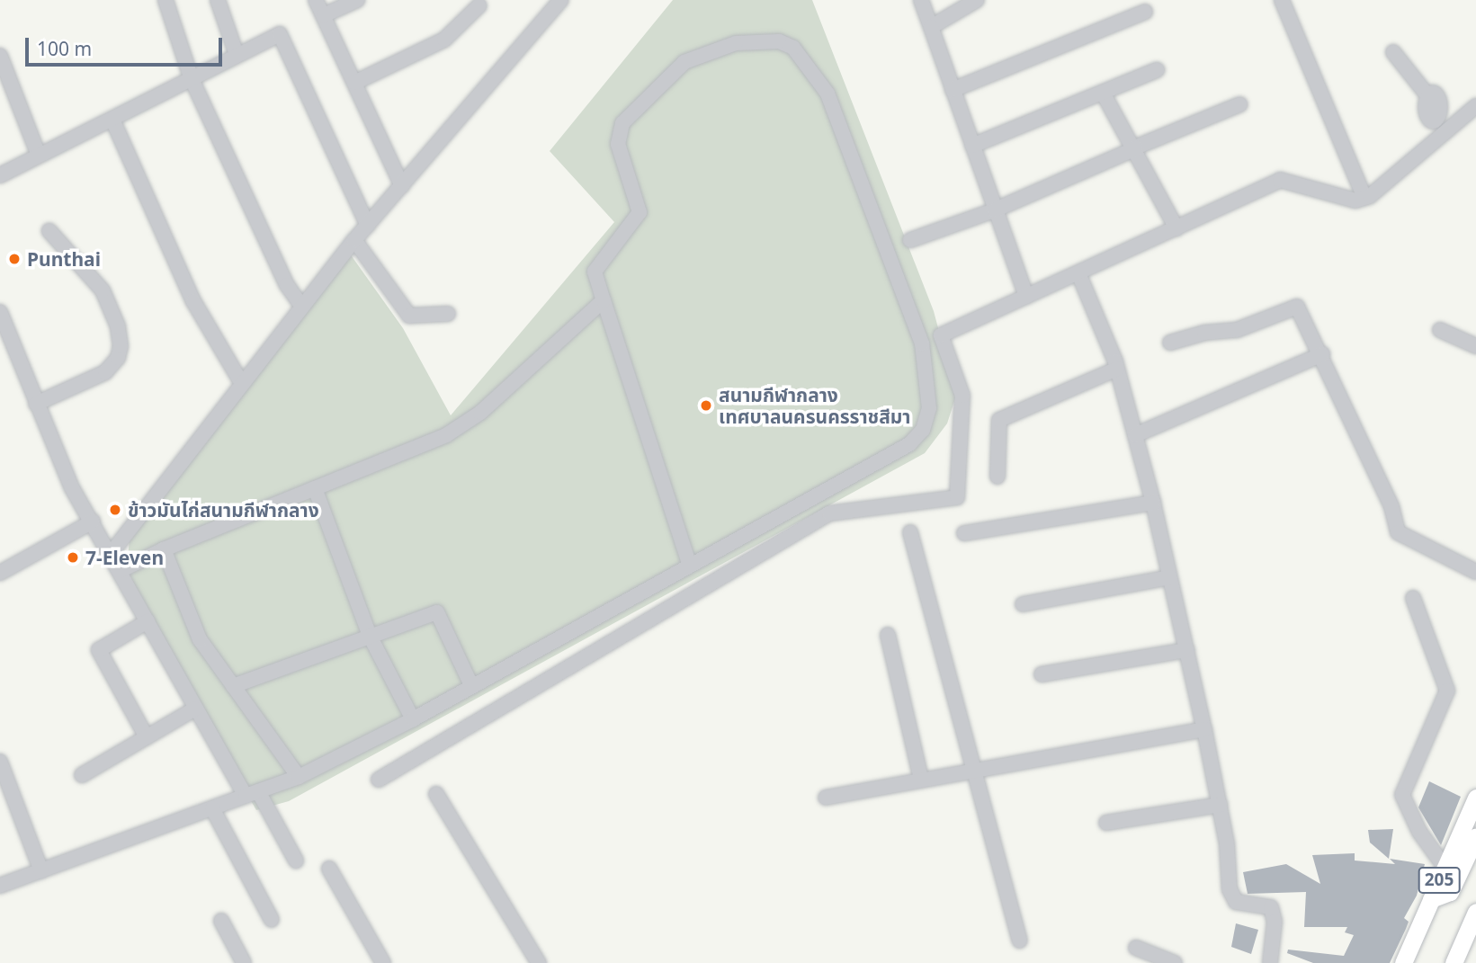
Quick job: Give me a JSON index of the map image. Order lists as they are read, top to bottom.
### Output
{
  "streets": {
    "main road": ["205"]
  },
  "places": [
    "Punthai",
    "สนามกีฬากลาง เทศบาลนครนครราชสีมา",
    "ข้าวมันไก่สนามกีฬากลาง",
    "7-Eleven"
  ],
  "scale_bar": "100 m"
}
